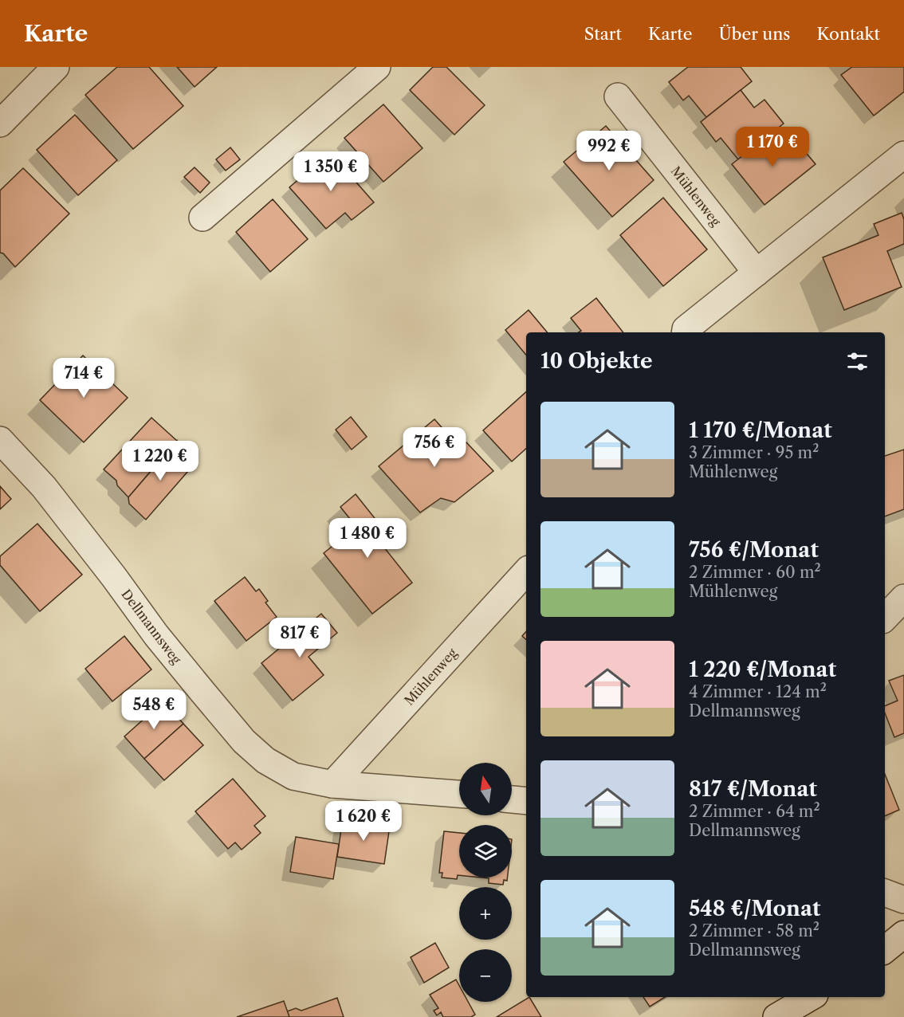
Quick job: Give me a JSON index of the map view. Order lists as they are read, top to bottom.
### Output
{
  "streets": {
    "street": ["Mühlenweg", "Dellmannsweg"]
  },
  "crossings": [
    ["Mühlenweg", "Dellmannsweg"]
  ],
  "north": "top",
  "page": {
    "header": "Karte",
    "nav": [
      "Start",
      "Karte",
      "Über uns",
      "Kontakt"
    ],
    "price": [
      "1 170 €",
      "992 €",
      "1 350 €",
      "714 €",
      "756 €",
      "1 220 €",
      "1 480 €",
      "817 €",
      "548 €",
      "1 620 €"
    ],
    "heading": "10 Objekte",
    "list": [
      {
        "name": "1 170 €/Monat",
        "note": "3 Zimmer · 95 m² · Mühlenweg"
      },
      {
        "name": "756 €/Monat",
        "note": "2 Zimmer · 60 m² · Mühlenweg"
      },
      {
        "name": "1 220 €/Monat",
        "note": "4 Zimmer · 124 m² · Dellmannsweg"
      },
      {
        "name": "817 €/Monat",
        "note": "2 Zimmer · 64 m² · Dellmannsweg"
      },
      {
        "name": "548 €/Monat",
        "note": "2 Zimmer · 58 m² · Dellmannsweg"
      }
    ],
    "map_buttons": ["+", "−"]
  }
}
